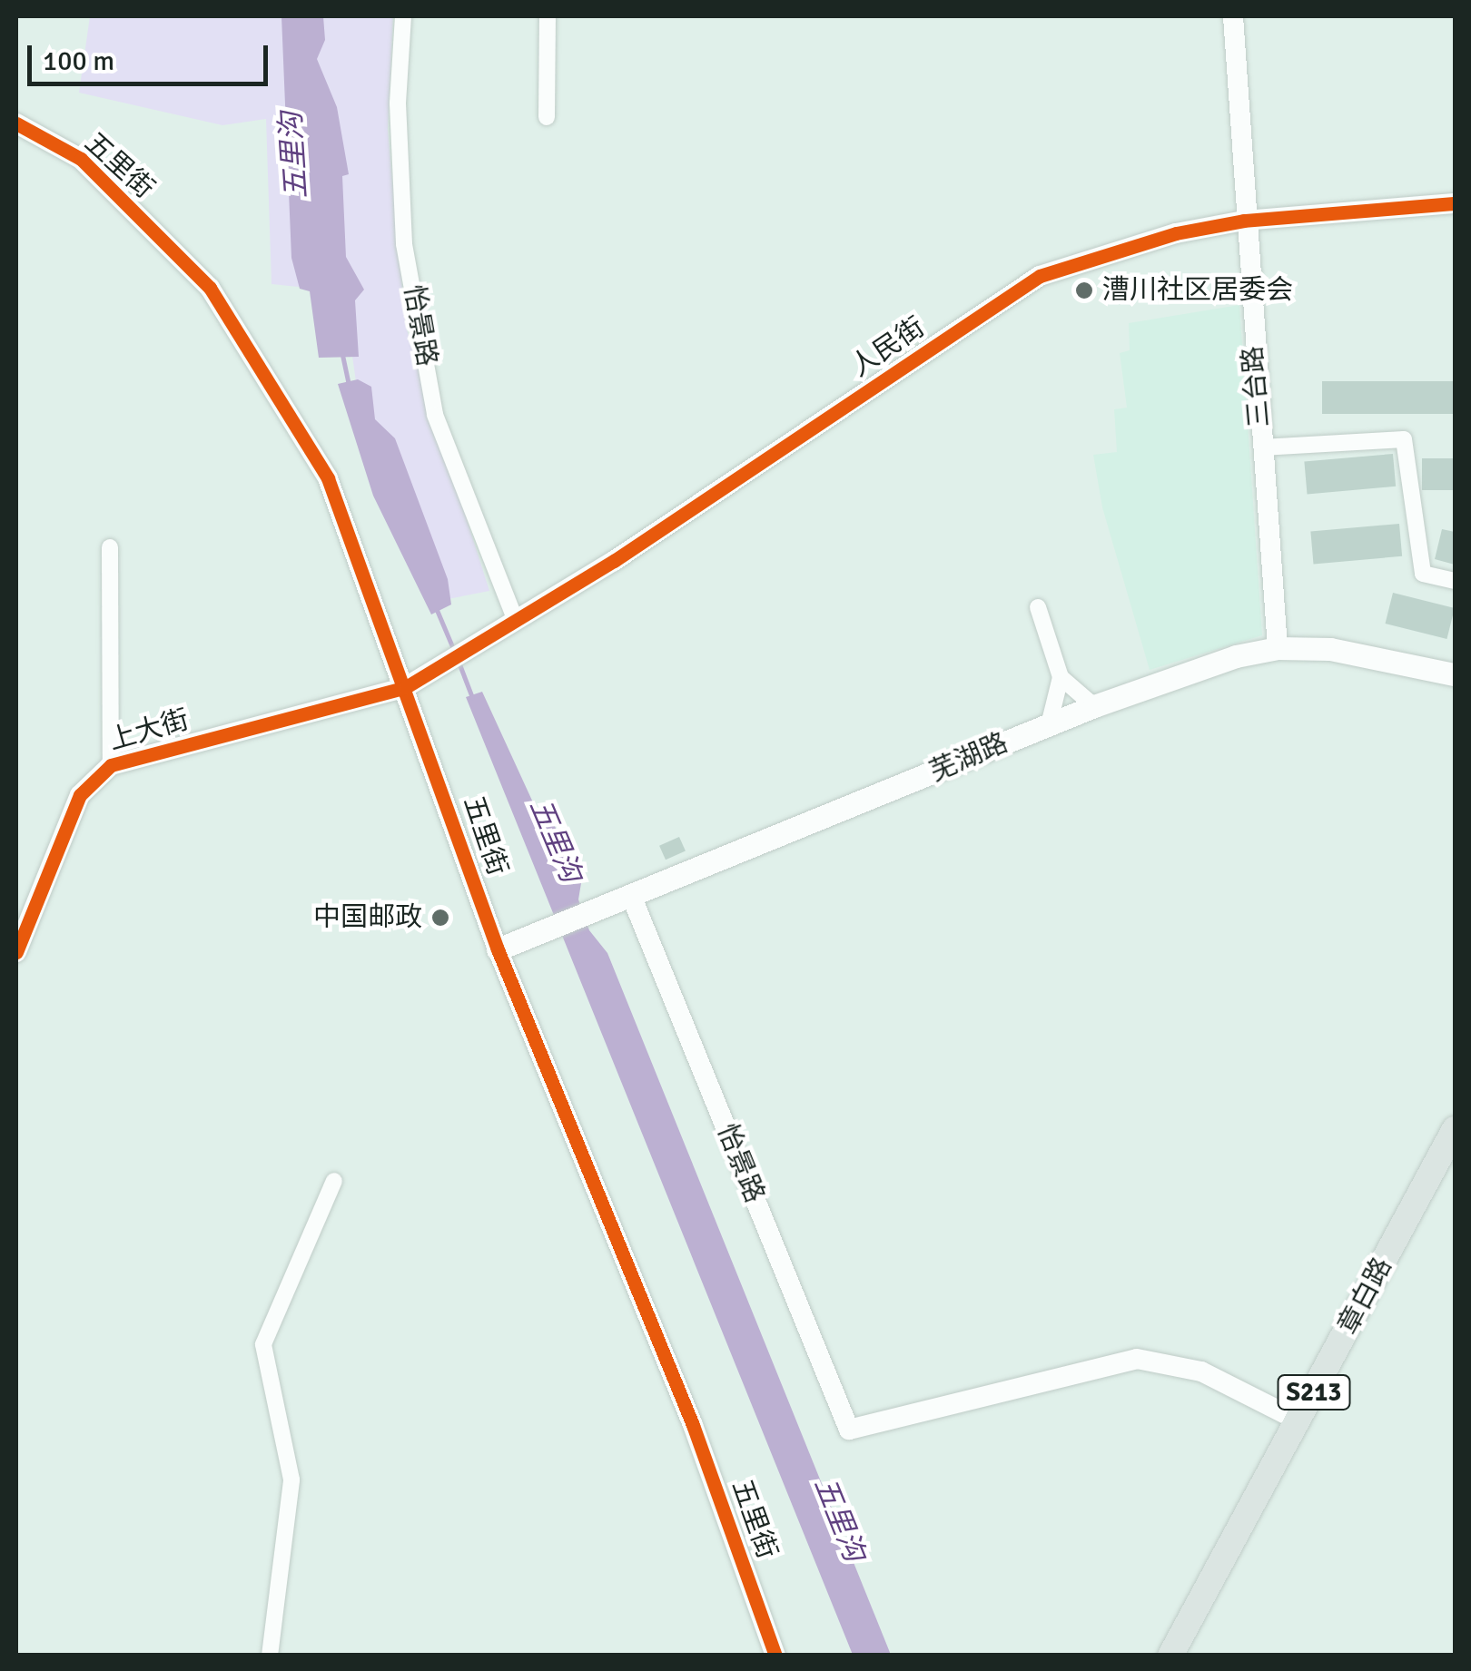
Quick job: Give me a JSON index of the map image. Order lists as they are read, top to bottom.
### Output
{
  "streets": {
    "main road": ["芜湖路", "章白路", "S213"],
    "street": [
      "五里街",
      "怡景路",
      "人民街",
      "三台路",
      "上大街"
    ]
  },
  "crossings": [
    ["五里街", "人民街"],
    ["五里街", "上大街"],
    ["五里街", "芜湖路"],
    ["怡景路", "人民街"],
    ["怡景路", "芜湖路"],
    ["怡景路", "章白路"],
    ["人民街", "三台路"],
    ["人民街", "上大街"],
    ["三台路", "芜湖路"]
  ],
  "water": ["五里沟"],
  "places": ["漕川社区居委会", "中国邮政"],
  "scale_bar": "100 m"
}
